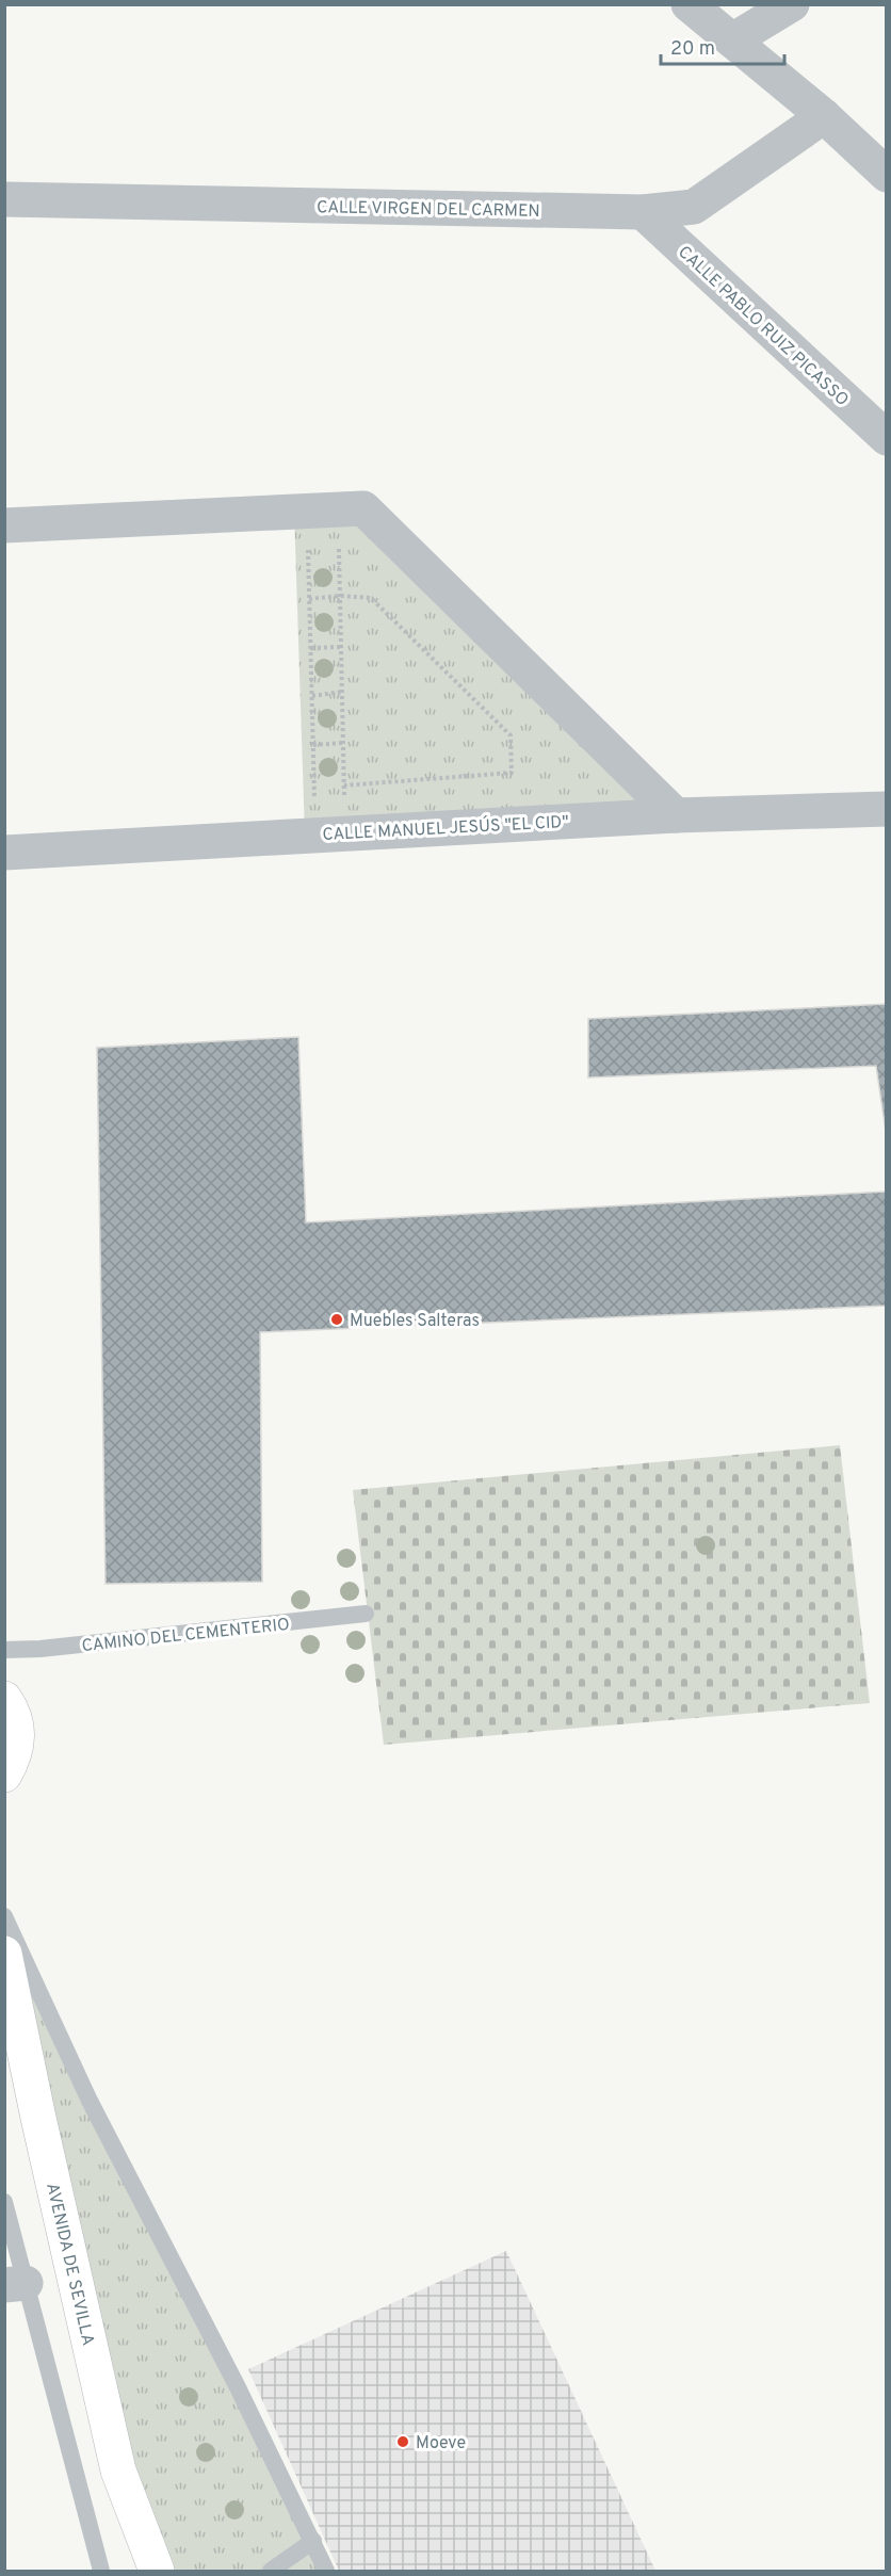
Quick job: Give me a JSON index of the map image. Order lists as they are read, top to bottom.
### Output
{
  "streets": {
    "main road": ["AVENIDA DE SEVILLA"],
    "street": ["CALLE VIRGEN DEL CARMEN", "CALLE PABLO RUIZ PICASSO", "CALLE MANUEL JESÚS \"EL CID\""],
    "lane": ["CAMINO DEL CEMENTERIO"]
  },
  "crossings": [
    ["CALLE VIRGEN DEL CARMEN", "CALLE PABLO RUIZ PICASSO"]
  ],
  "places": ["Muebles Salteras", "Moeve"],
  "scale_bar": "20 m"
}
